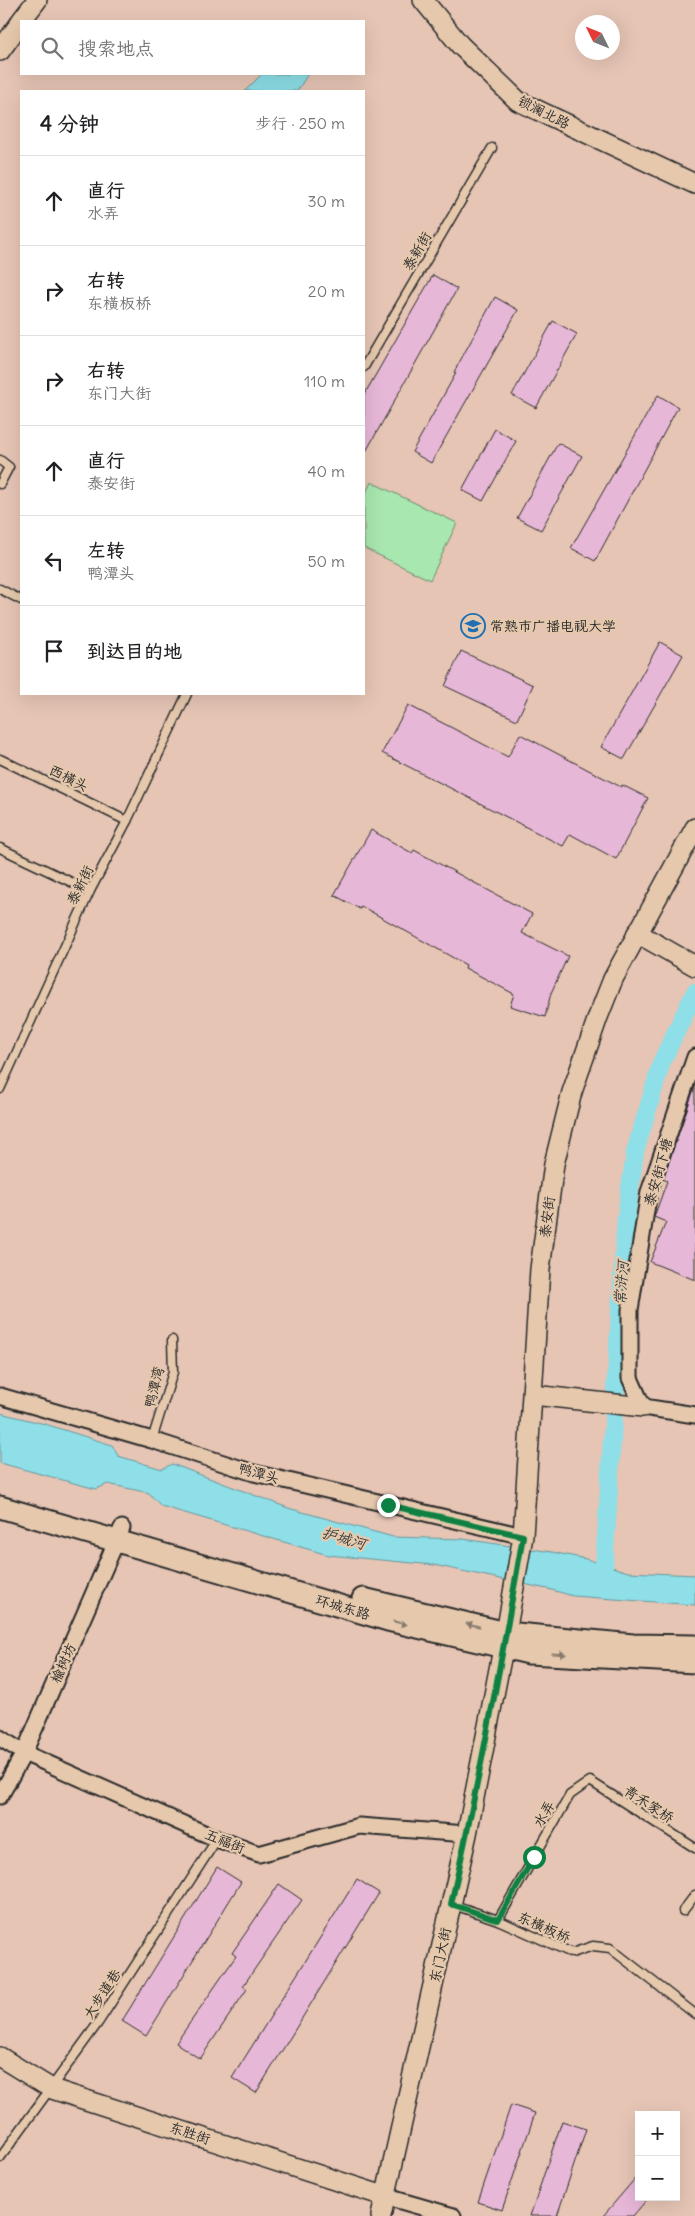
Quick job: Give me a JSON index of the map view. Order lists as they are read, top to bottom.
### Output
{
  "streets": {
    "main road": ["环城东路"],
    "street": [
      "锁澜北路",
      "泰安街下塘",
      "泰安街",
      "鸭潭头",
      "榆树坊",
      "五福街",
      "东门大街",
      "东胜街"
    ],
    "lane": [
      "泰新街",
      "西横头",
      "鸭潭湾",
      "青禾家桥",
      "水弄",
      "东横板桥",
      "大步道巷"
    ]
  },
  "crossings": [
    ["泰新街", "西横头"],
    ["泰安街", "鸭潭头"],
    ["泰安街", "环城东路"],
    ["泰安街", "东门大街"],
    ["鸭潭湾", "鸭潭头"],
    ["环城东路", "榆树坊"],
    ["环城东路", "东门大街"],
    ["榆树坊", "五福街"],
    ["青禾家桥", "水弄"],
    ["水弄", "东横板桥"],
    ["五福街", "东门大街"],
    ["五福街", "大步道巷"],
    ["东横板桥", "东门大街"],
    ["东门大街", "东胜街"],
    ["大步道巷", "东胜街"]
  ],
  "water": ["常浒河", "护城河"],
  "places": {
    "school or university": ["常熟市广播电视大学"]
  },
  "north": "top left",
  "page": {
    "search": "搜索地点",
    "heading": ["4 分钟", "步行 · 250 m"],
    "list": [
      ["直行", "水弄", "30 m"],
      ["右转", "东横板桥", "20 m"],
      ["右转", "东门大街", "110 m"],
      ["直行", "泰安街", "40 m"],
      ["左转", "鸭潭头", "50 m"],
      "到达目的地"
    ],
    "map_buttons": ["+", "−"]
  }
}
